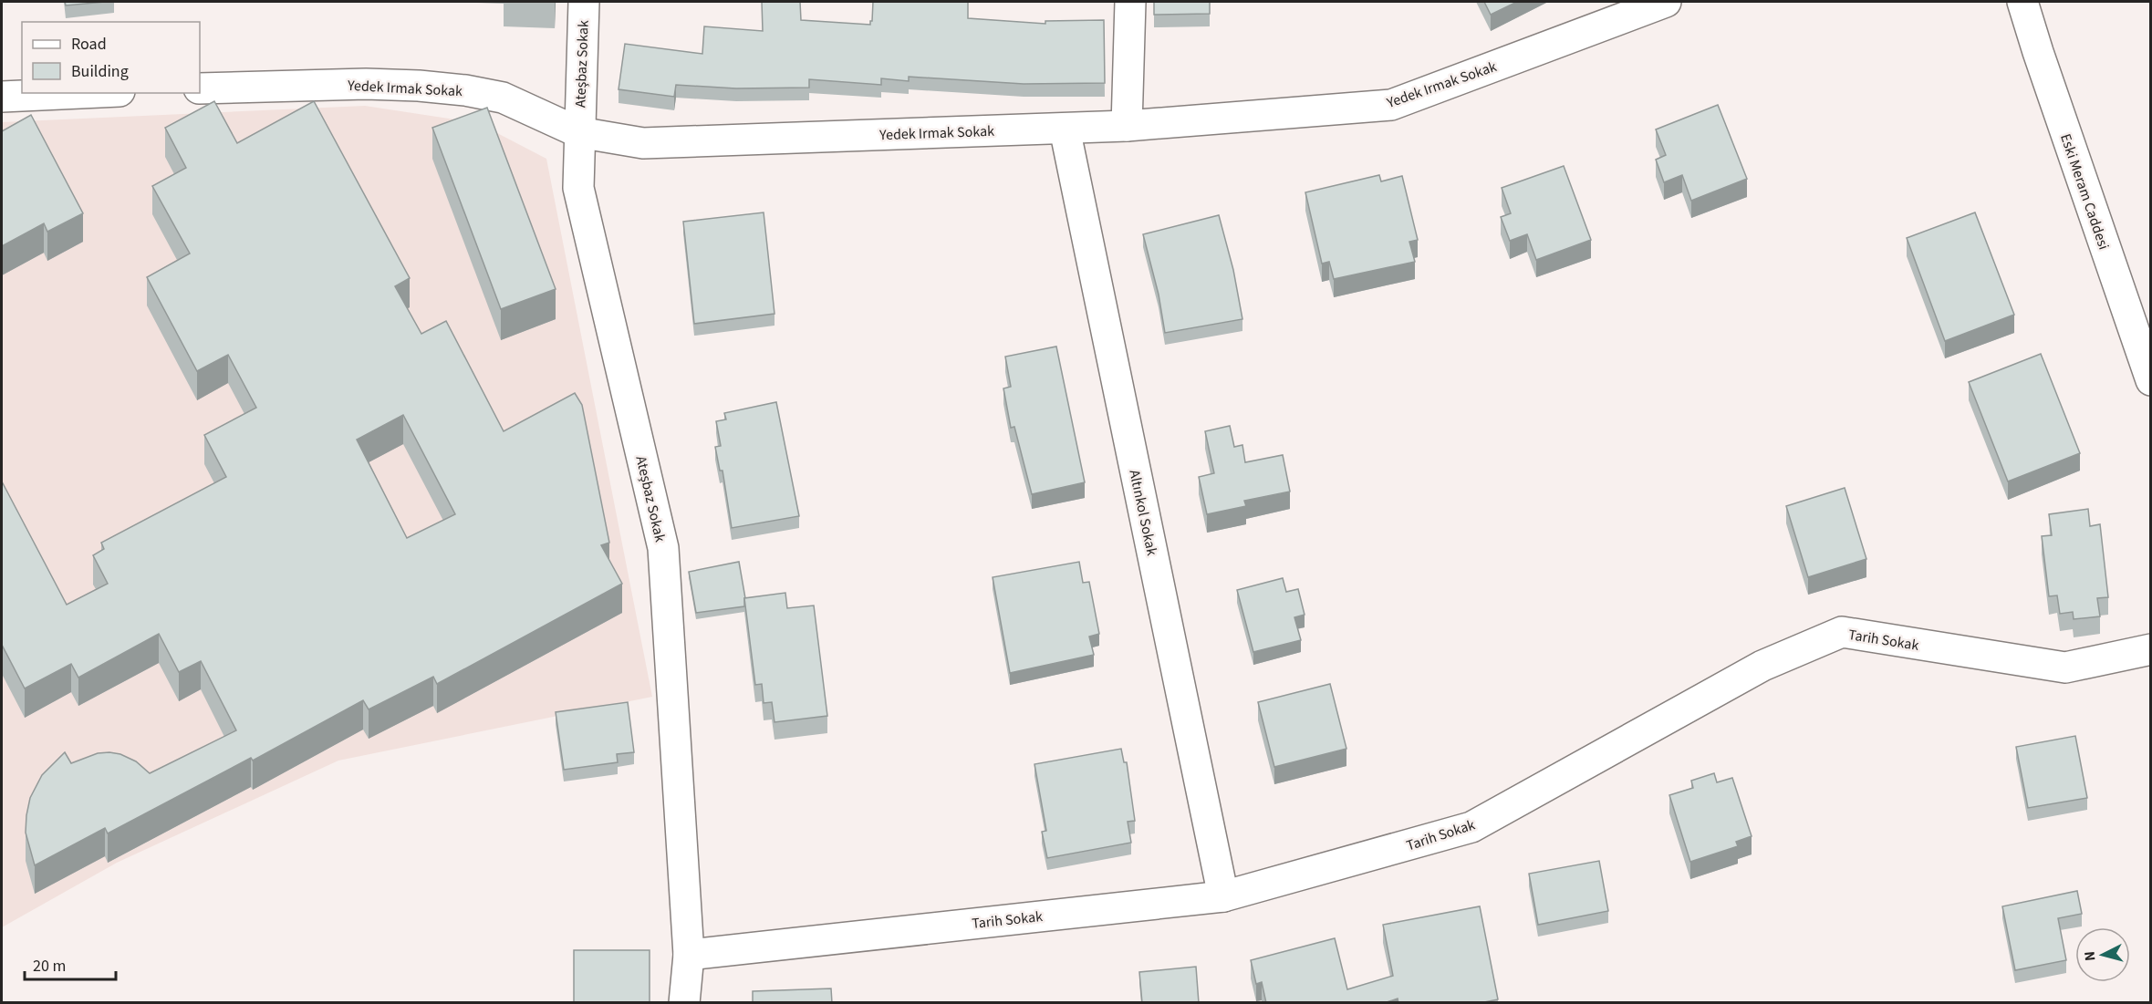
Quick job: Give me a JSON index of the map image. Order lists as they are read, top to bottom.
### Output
{
  "streets": {
    "street": [
      "Ateşbaz Sokak",
      "Yedek Irmak Sokak",
      "Eski Meram Caddesi",
      "Altınkol Sokak",
      "Tarih Sokak"
    ]
  },
  "crossings": [
    ["Ateşbaz Sokak", "Yedek Irmak Sokak"],
    ["Ateşbaz Sokak", "Tarih Sokak"],
    ["Yedek Irmak Sokak", "Altınkol Sokak"],
    ["Altınkol Sokak", "Tarih Sokak"]
  ],
  "legend": ["Road", "Building"],
  "scale_bar": "20 m",
  "north": "left"
}
